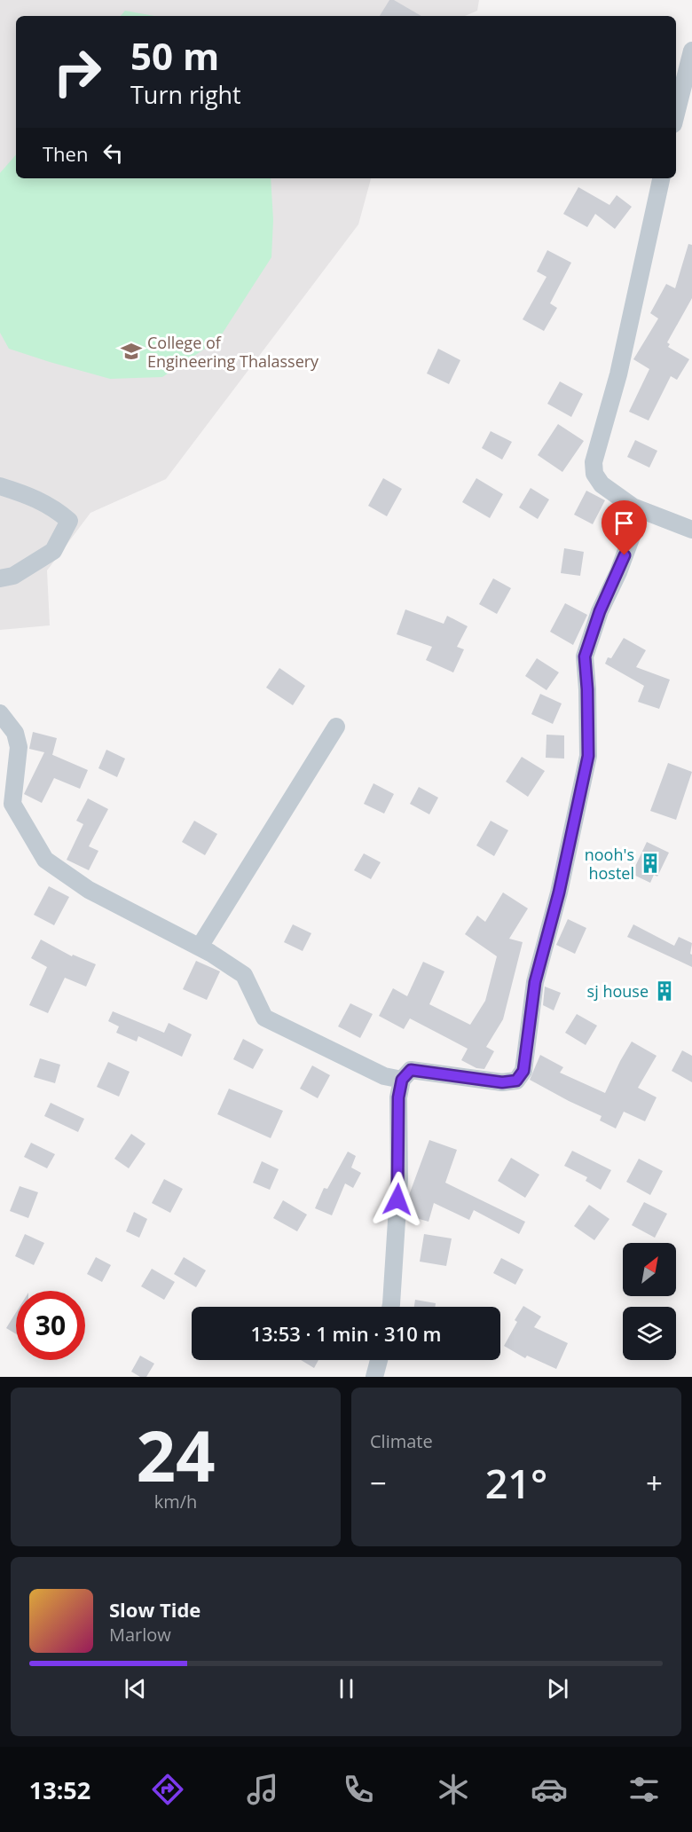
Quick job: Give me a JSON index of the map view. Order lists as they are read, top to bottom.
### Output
{
  "places": {
    "school or university": ["College of Engineering Thalassery"],
    "building": ["nooh's hostel", "sj house"]
  },
  "north": "top right",
  "page": {
    "turn": ["50 m", "Turn right"],
    "then": "Then",
    "limit": "30",
    "trip": "13:53 · 1 min · 310 m",
    "tile": [
      ["24", "km/h"],
      "Climate"
    ],
    "heat": ["−", "21°", "+"],
    "song": ["Slow Tide", "Marlow"],
    "tabs": "13:52"
  }
}
